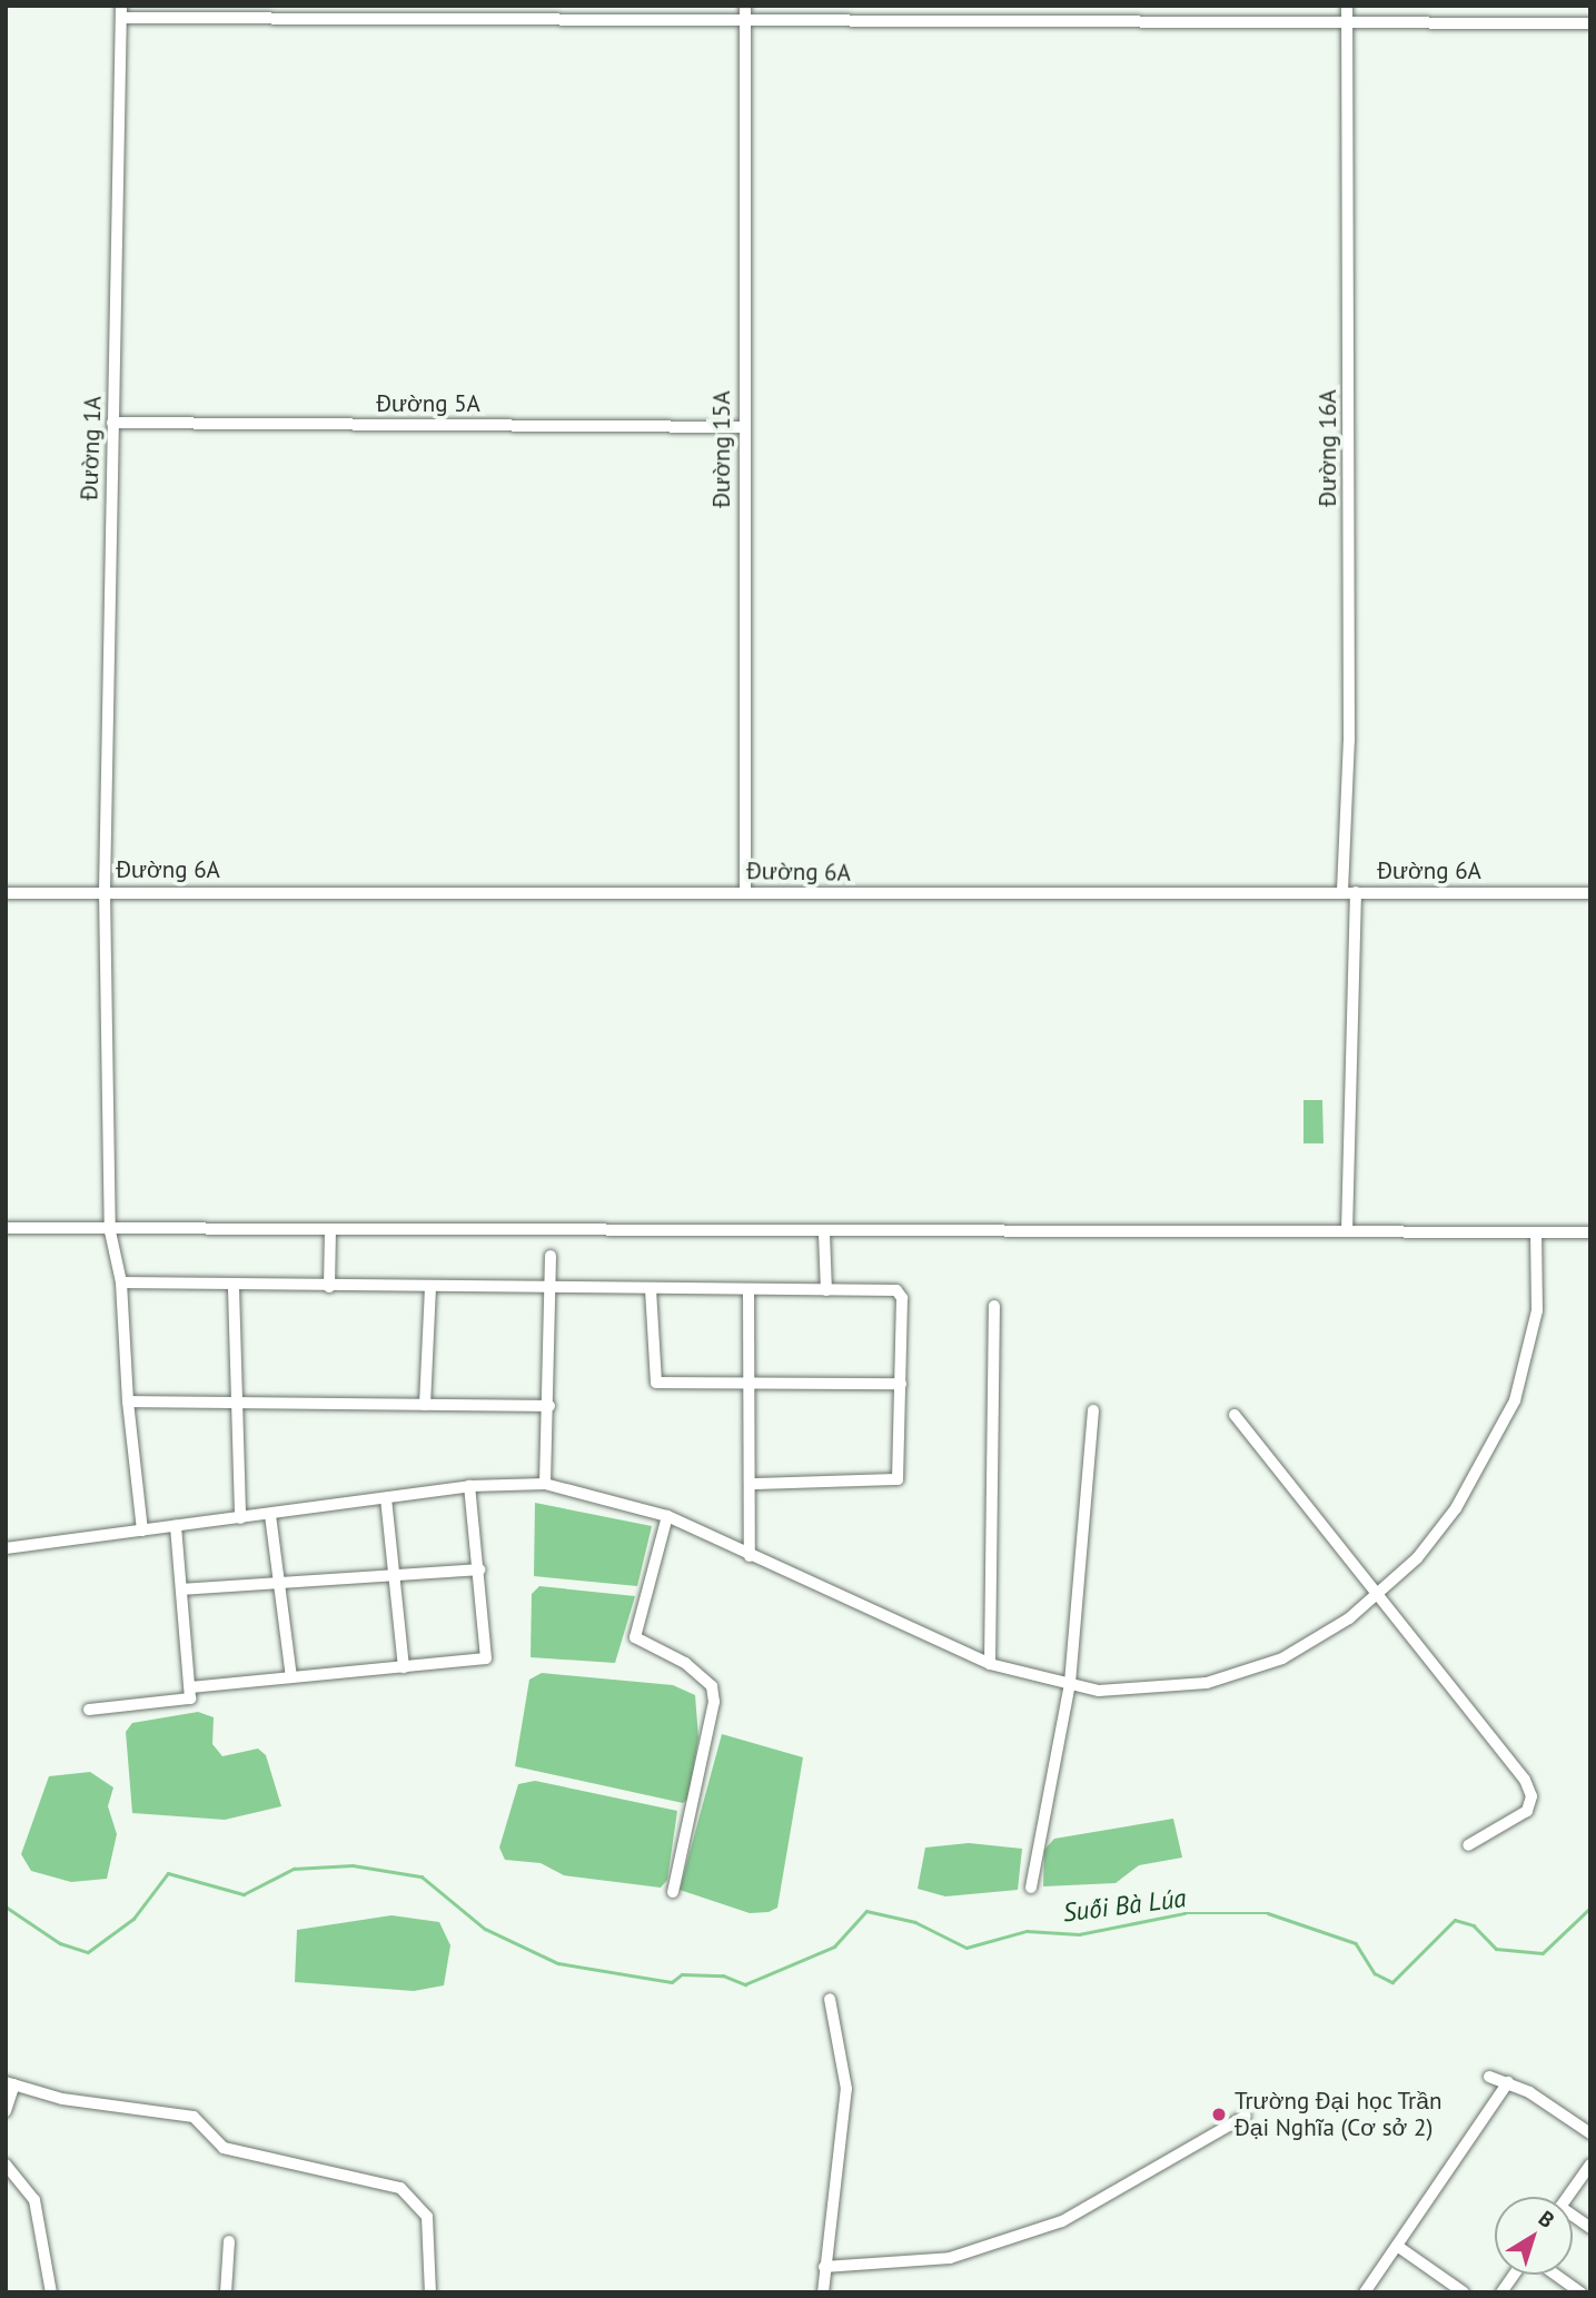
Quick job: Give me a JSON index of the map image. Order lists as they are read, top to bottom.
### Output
{
  "streets": {
    "street": [
      "Đường 5A",
      "Đường 1A",
      "Đường 16A",
      "Đường 15A",
      "Đường 6A"
    ]
  },
  "crossings": [
    ["Đường 5A", "Đường 1A"],
    ["Đường 5A", "Đường 15A"],
    ["Đường 1A", "Đường 6A"],
    ["Đường 16A", "Đường 6A"],
    ["Đường 15A", "Đường 6A"]
  ],
  "water": ["Suối Bà Lúa"],
  "places": ["Trường Đại học Trần Đại Nghĩa (Cơ sở 2)"],
  "north": "top right"
}
